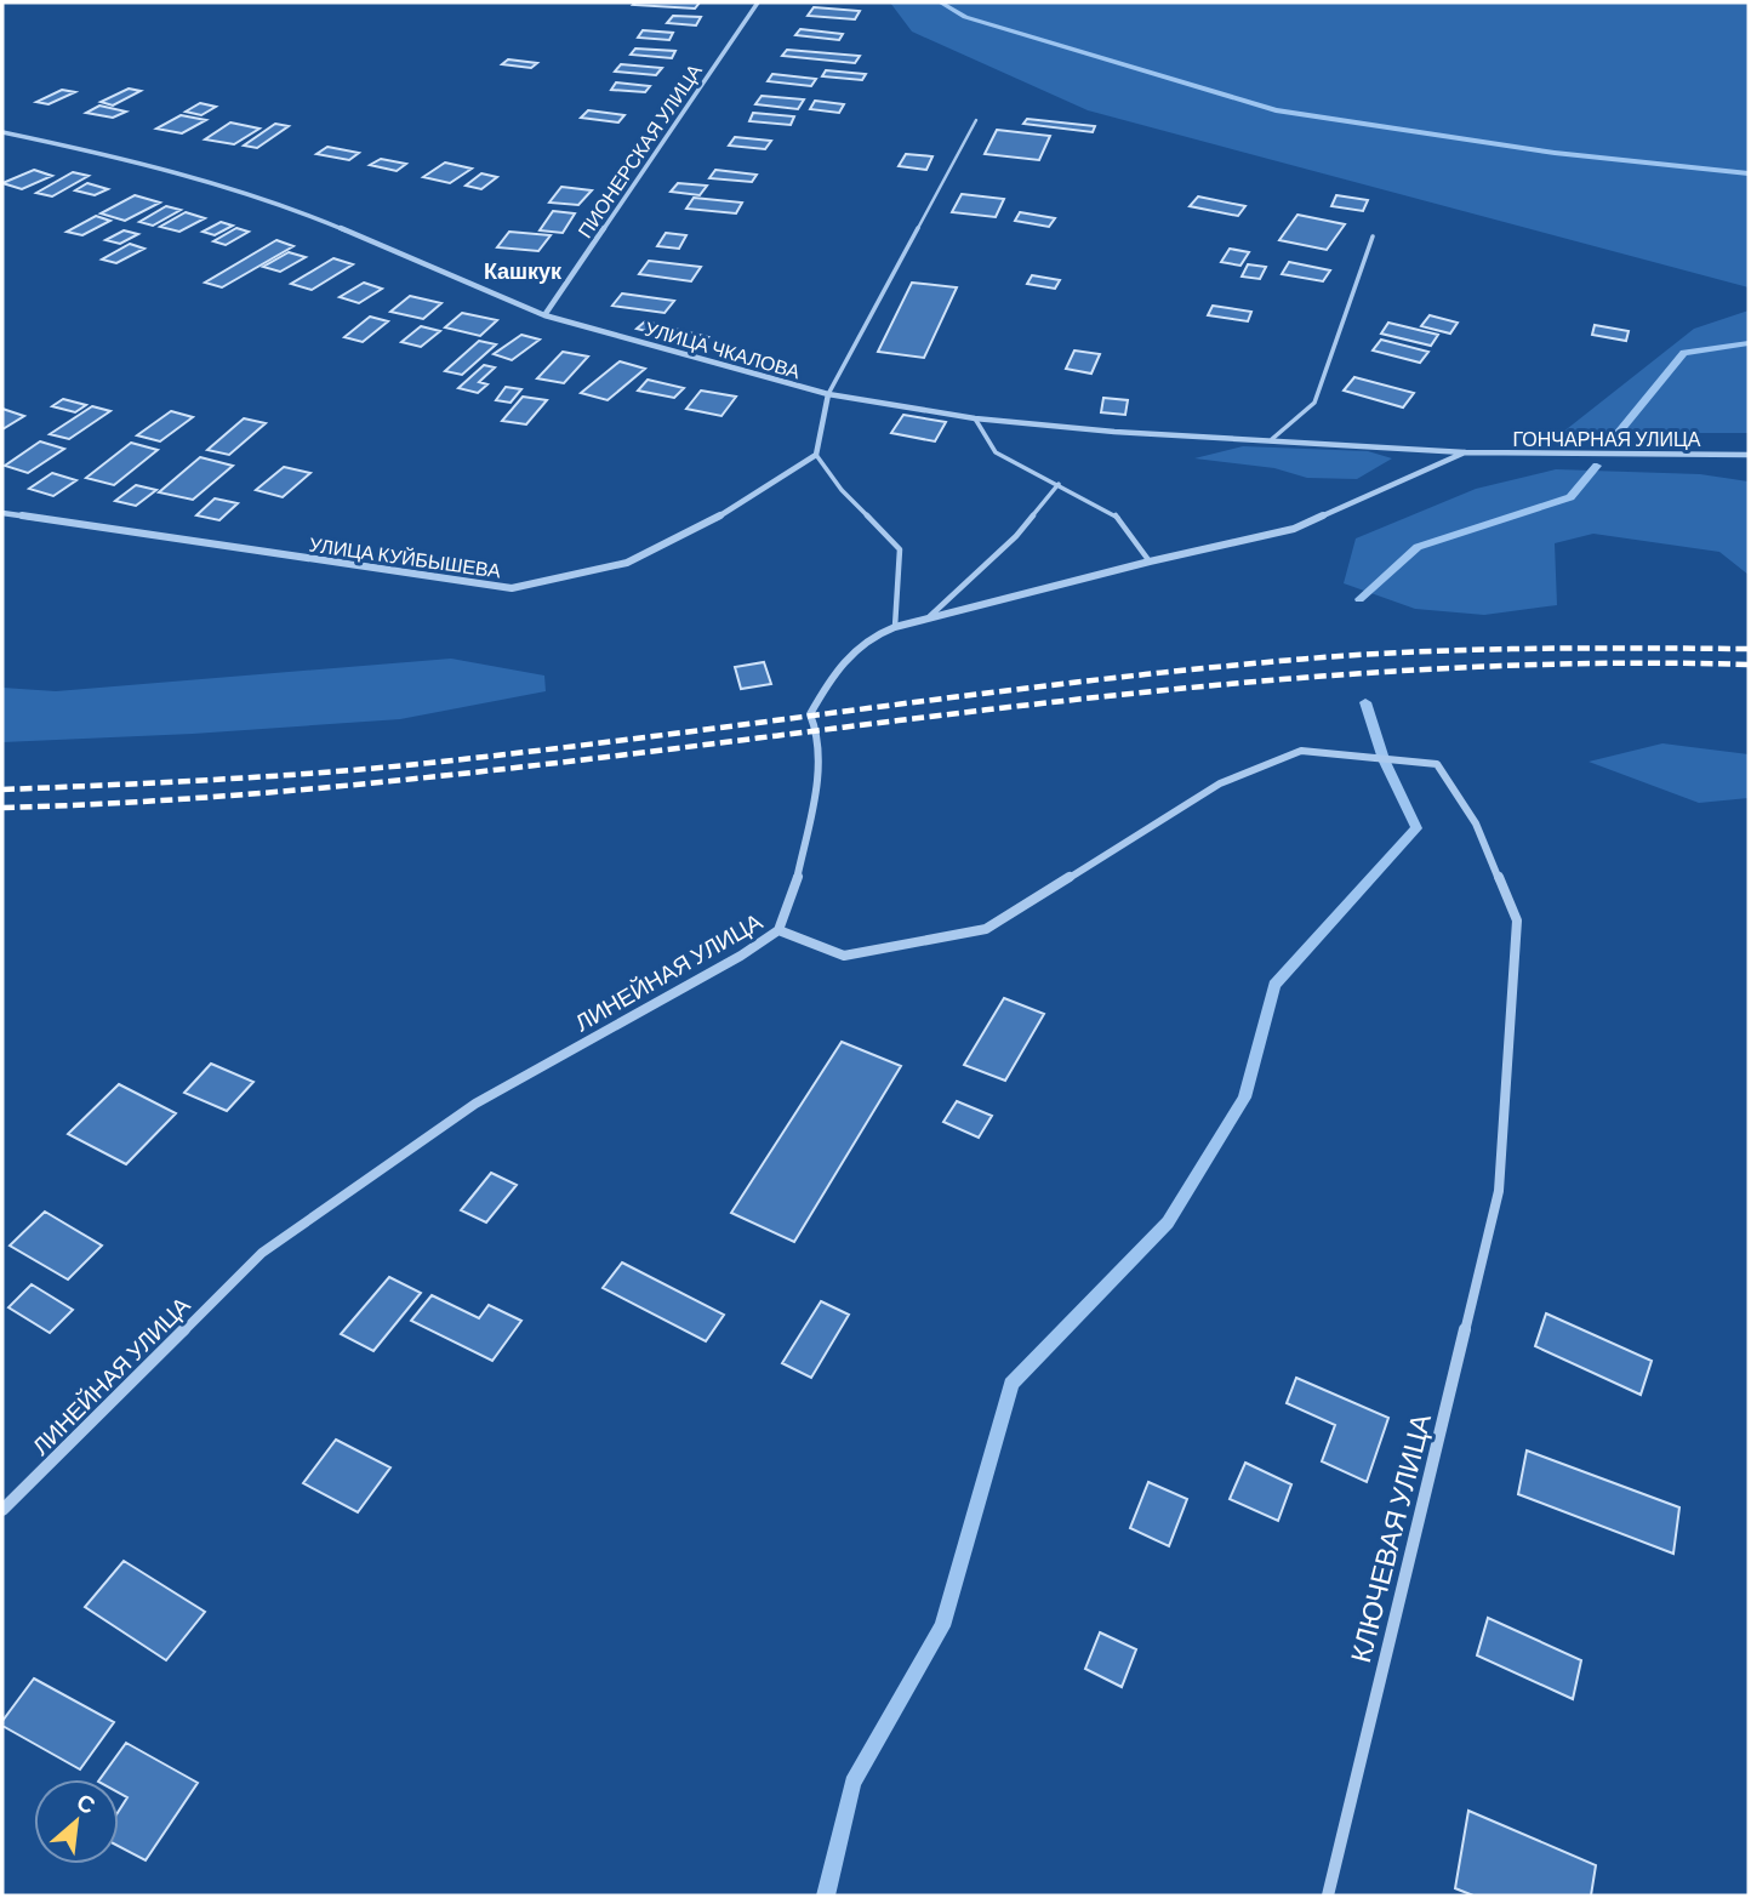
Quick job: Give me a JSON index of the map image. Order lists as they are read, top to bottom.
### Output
{
  "streets": {
    "street": [
      "ПИОНЕРСКАЯ УЛИЦА",
      "УЛИЦА ЧКАЛОВА",
      "ГОНЧАРНАЯ УЛИЦА",
      "УЛИЦА КУЙБЫШЕВА",
      "ЛИНЕЙНАЯ УЛИЦА",
      "КЛЮЧЕВАЯ УЛИЦА"
    ]
  },
  "crossings": [
    ["ПИОНЕРСКАЯ УЛИЦА", "УЛИЦА ЧКАЛОВА"],
    ["УЛИЦА ЧКАЛОВА", "ГОНЧАРНАЯ УЛИЦА"],
    ["УЛИЦА ЧКАЛОВА", "ЛИНЕЙНАЯ УЛИЦА"],
    ["ГОНЧАРНАЯ УЛИЦА", "ЛИНЕЙНАЯ УЛИЦА"],
    ["ЛИНЕЙНАЯ УЛИЦА", "КЛЮЧЕВАЯ УЛИЦА"]
  ],
  "districts": ["Кашкук"],
  "north": "top right"
}
